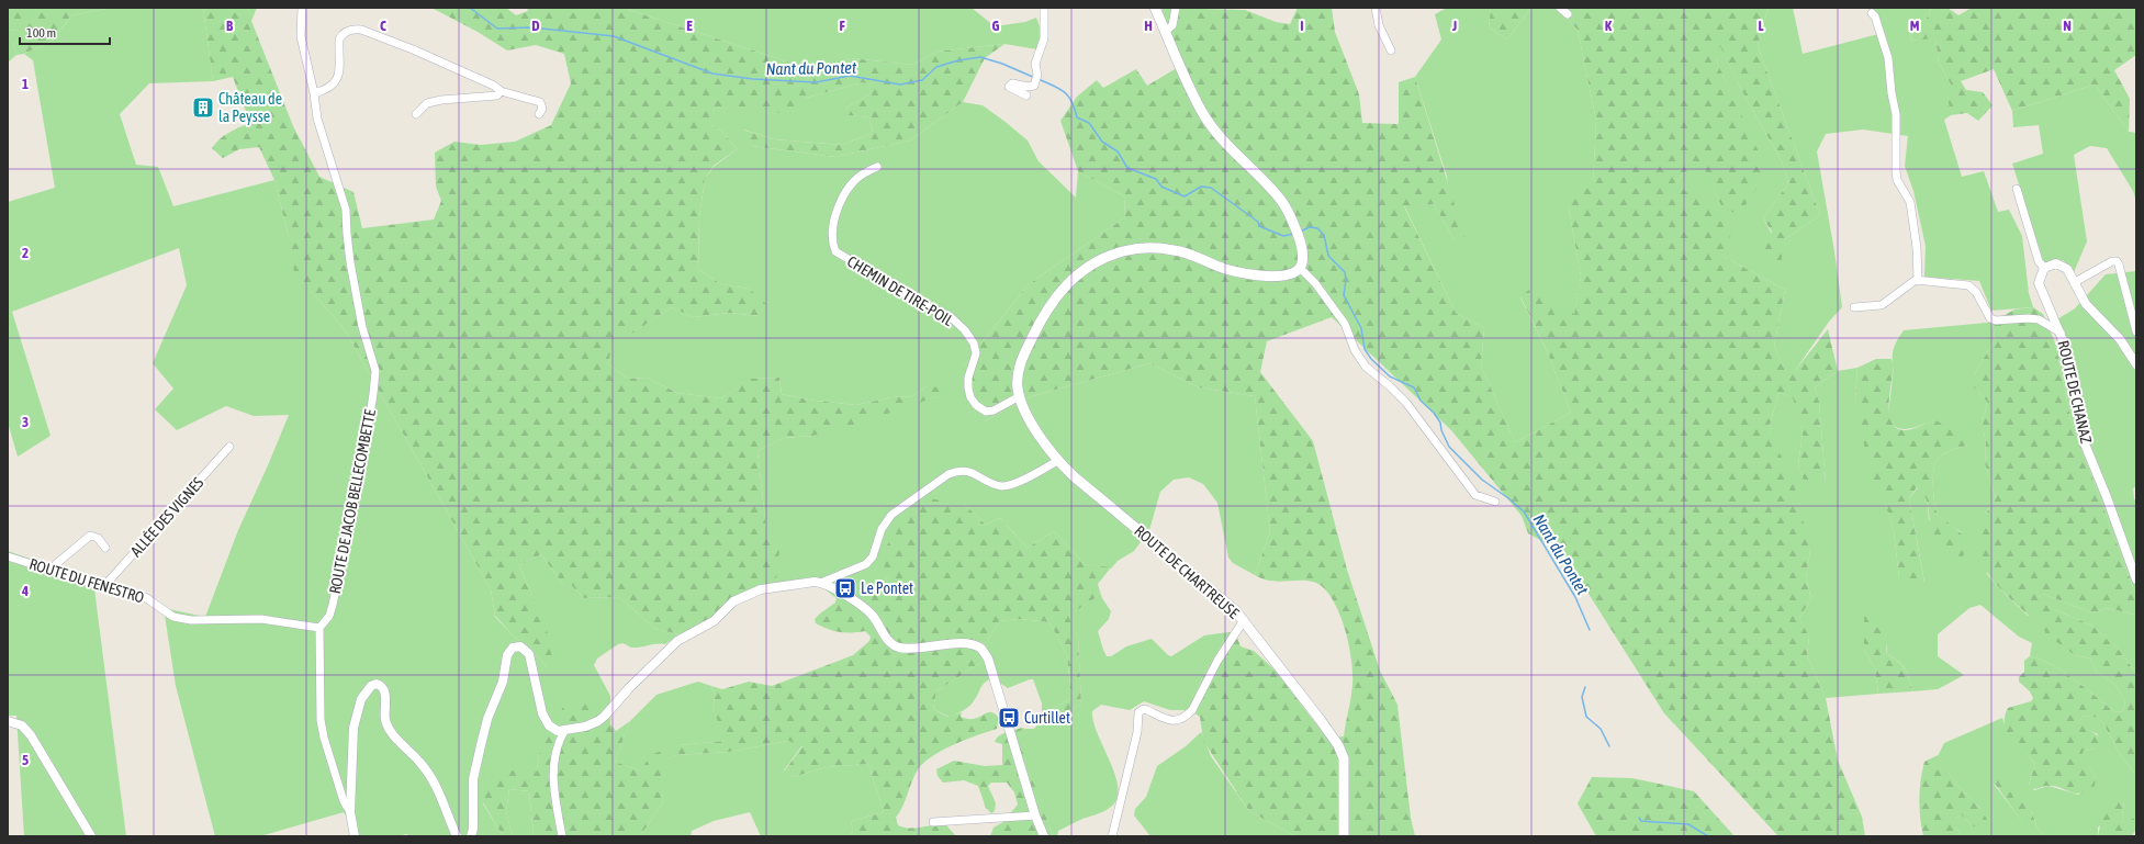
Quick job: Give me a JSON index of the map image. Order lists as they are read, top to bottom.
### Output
{
  "streets": {
    "main road": ["ROUTE DE CHARTREUSE"],
    "street": [
      "CHEMIN DE TIRE-POIL",
      "ROUTE DE CHANAZ",
      "ROUTE DE JACOB BELLECOMBETTE",
      "ALLÉE DES VIGNES",
      "ROUTE DU FENESTRO"
    ]
  },
  "crossings": [
    ["CHEMIN DE TIRE-POIL", "ROUTE DE CHARTREUSE"],
    ["ROUTE DE JACOB BELLECOMBETTE", "ROUTE DU FENESTRO"],
    ["ALLÉE DES VIGNES", "ROUTE DU FENESTRO"]
  ],
  "water": ["Nant du Pontet"],
  "places": {
    "building": ["Château de la Peysse"],
    "bus stop": ["Le Pontet", "Curtillet"]
  },
  "scale_bar": "100 m",
  "grid": {
    "columns": [
      "B",
      "C",
      "D",
      "E",
      "F",
      "G",
      "H",
      "I",
      "J",
      "K",
      "L",
      "M",
      "N"
    ],
    "rows": [
      "1",
      "2",
      "3",
      "4",
      "5"
    ]
  }
}
